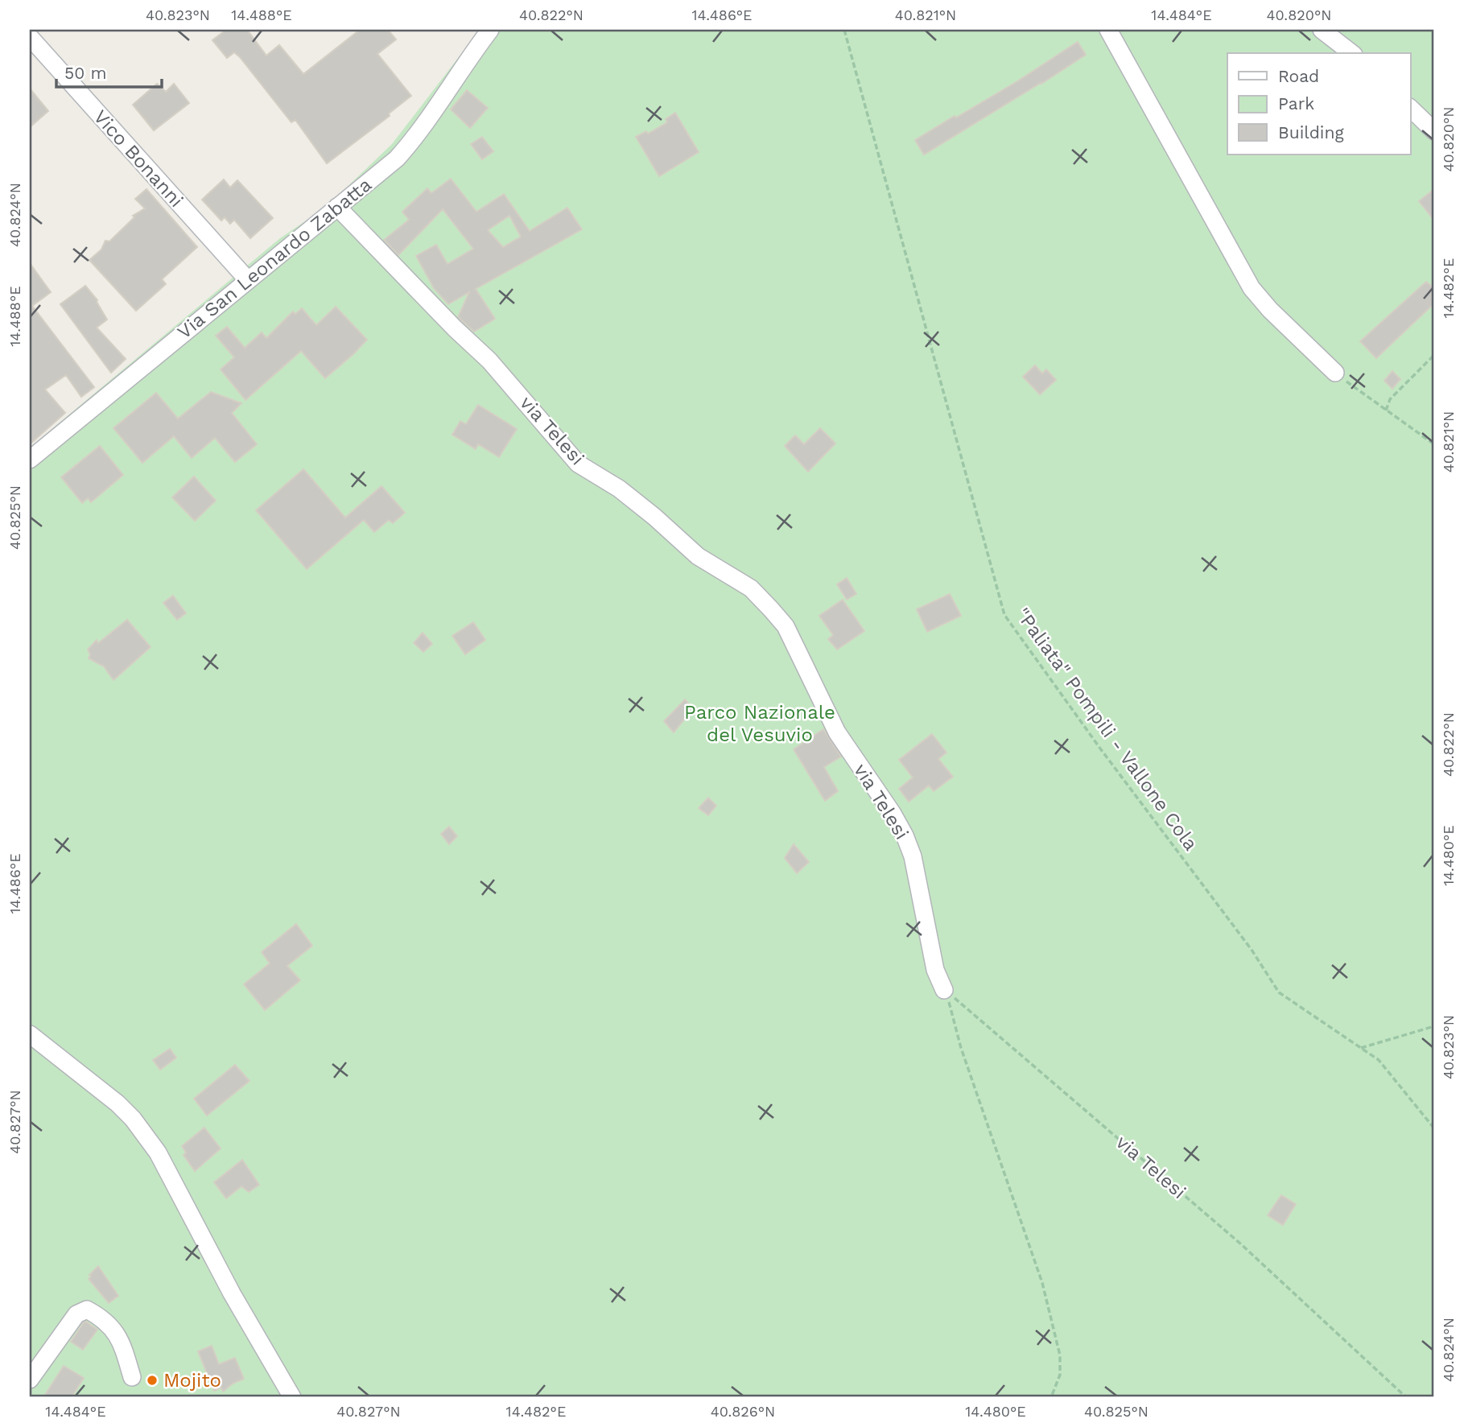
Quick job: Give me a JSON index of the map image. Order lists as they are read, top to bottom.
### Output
{
  "streets": {
    "street": ["Vico Bonanni", "Via San Leonardo Zabatta", "via Telesi"],
    "path": ["\"Paliata\" Pompili - Vallone Cola"]
  },
  "crossings": [
    ["Vico Bonanni", "Via San Leonardo Zabatta"],
    ["Via San Leonardo Zabatta", "via Telesi"]
  ],
  "parks": ["Parco Nazionale del Vesuvio"],
  "places": ["Mojito"],
  "legend": ["Road", "Park", "Building"],
  "scale_bar": "50 m",
  "coordinates": [
    "40.823°N",
    "14.488°E",
    "40.822°N",
    "14.486°E",
    "40.821°N",
    "14.484°E",
    "40.820°N",
    "40.824°N",
    "14.482°E",
    "40.825°N",
    "14.480°E",
    "40.827°N",
    "40.826°N"
  ]
}
